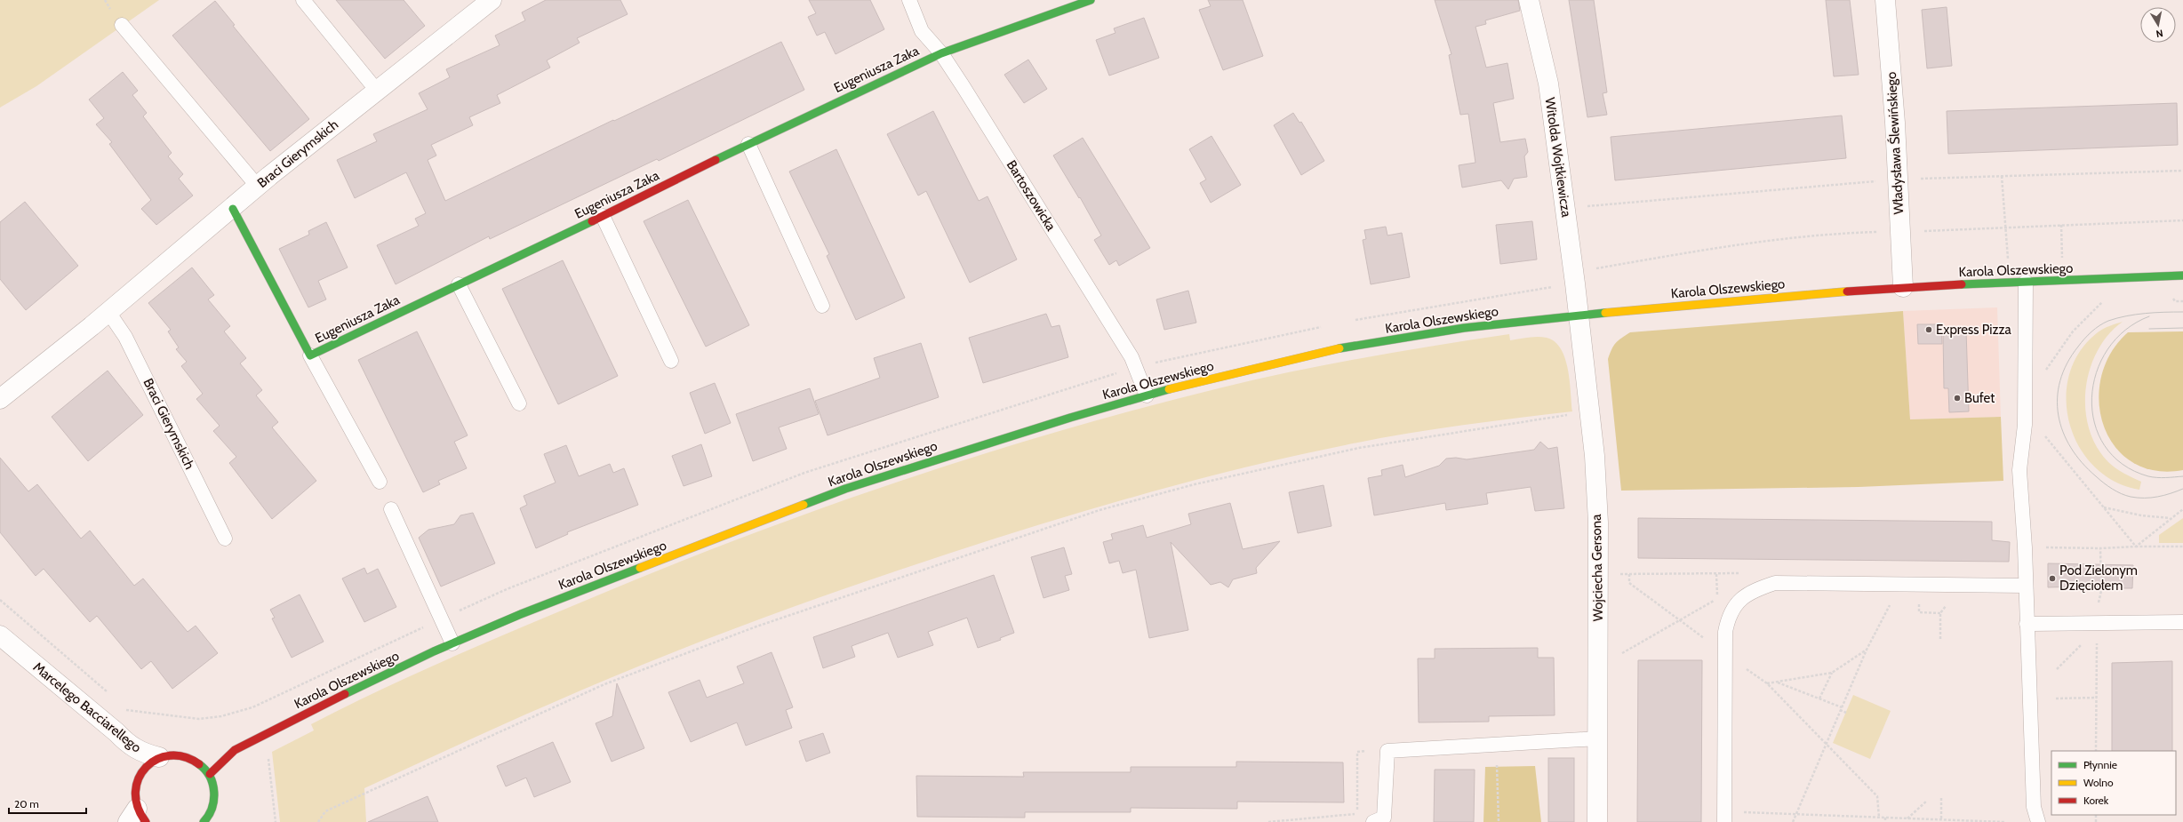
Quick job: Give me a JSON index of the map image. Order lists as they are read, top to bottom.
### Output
{
  "streets": {
    "street": [
      "Eugeniusza Zaka",
      "Władysława Ślewińskiego",
      "Braci Gierymskich",
      "Witolda Wojtkiewicza",
      "Karola Olszewskiego",
      "Wojciecha Gersona",
      "Marcelego Bacciarellego"
    ],
    "lane": ["Bartoszowicka"]
  },
  "crossings": [
    ["Eugeniusza Zaka", "Braci Gierymskich"],
    ["Eugeniusza Zaka", "Bartoszowicka"],
    ["Władysława Ślewińskiego", "Karola Olszewskiego"],
    ["Witolda Wojtkiewicza", "Karola Olszewskiego"],
    ["Witolda Wojtkiewicza", "Wojciecha Gersona"],
    ["Bartoszowicka", "Karola Olszewskiego"],
    ["Karola Olszewskiego", "Wojciecha Gersona"],
    ["Karola Olszewskiego", "Marcelego Bacciarellego"]
  ],
  "places": ["Express Pizza", "Bufet", "Pod Zielonym Dzięciołem"],
  "legend": ["Płynnie", "Wolno", "Korek"],
  "scale_bar": "20 m",
  "north": "bottom"
}
